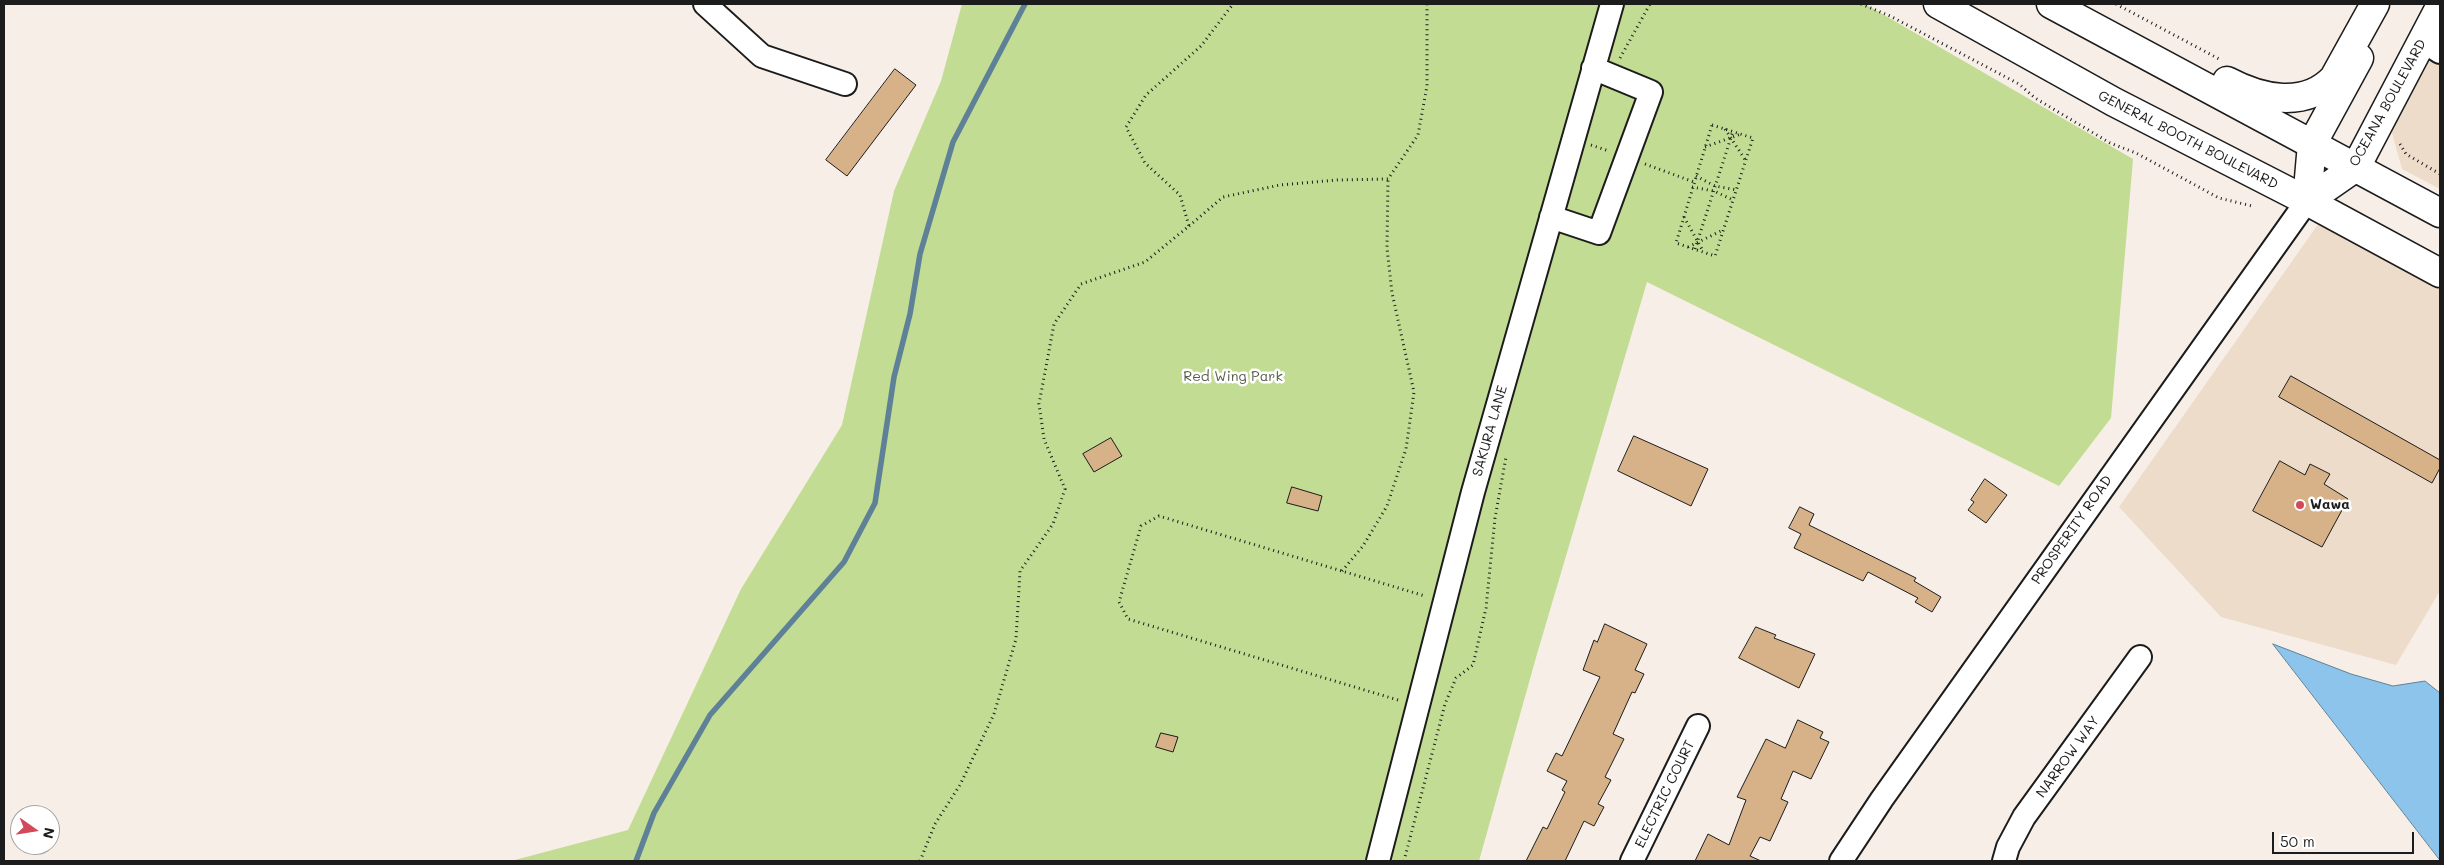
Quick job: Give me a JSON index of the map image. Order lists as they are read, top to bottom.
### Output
{
  "streets": {
    "main road": ["OCEANA BOULEVARD", "GENERAL BOOTH BOULEVARD"],
    "street": [
      "SAKURA LANE",
      "PROSPERITY ROAD",
      "NARROW WAY",
      "ELECTRIC COURT"
    ]
  },
  "crossings": [
    ["OCEANA BOULEVARD", "GENERAL BOOTH BOULEVARD"],
    ["OCEANA BOULEVARD", "PROSPERITY ROAD"],
    ["GENERAL BOOTH BOULEVARD", "PROSPERITY ROAD"]
  ],
  "parks": ["Red Wing Park"],
  "places": ["Wawa"],
  "scale_bar": "50 m",
  "north": "right"
}
